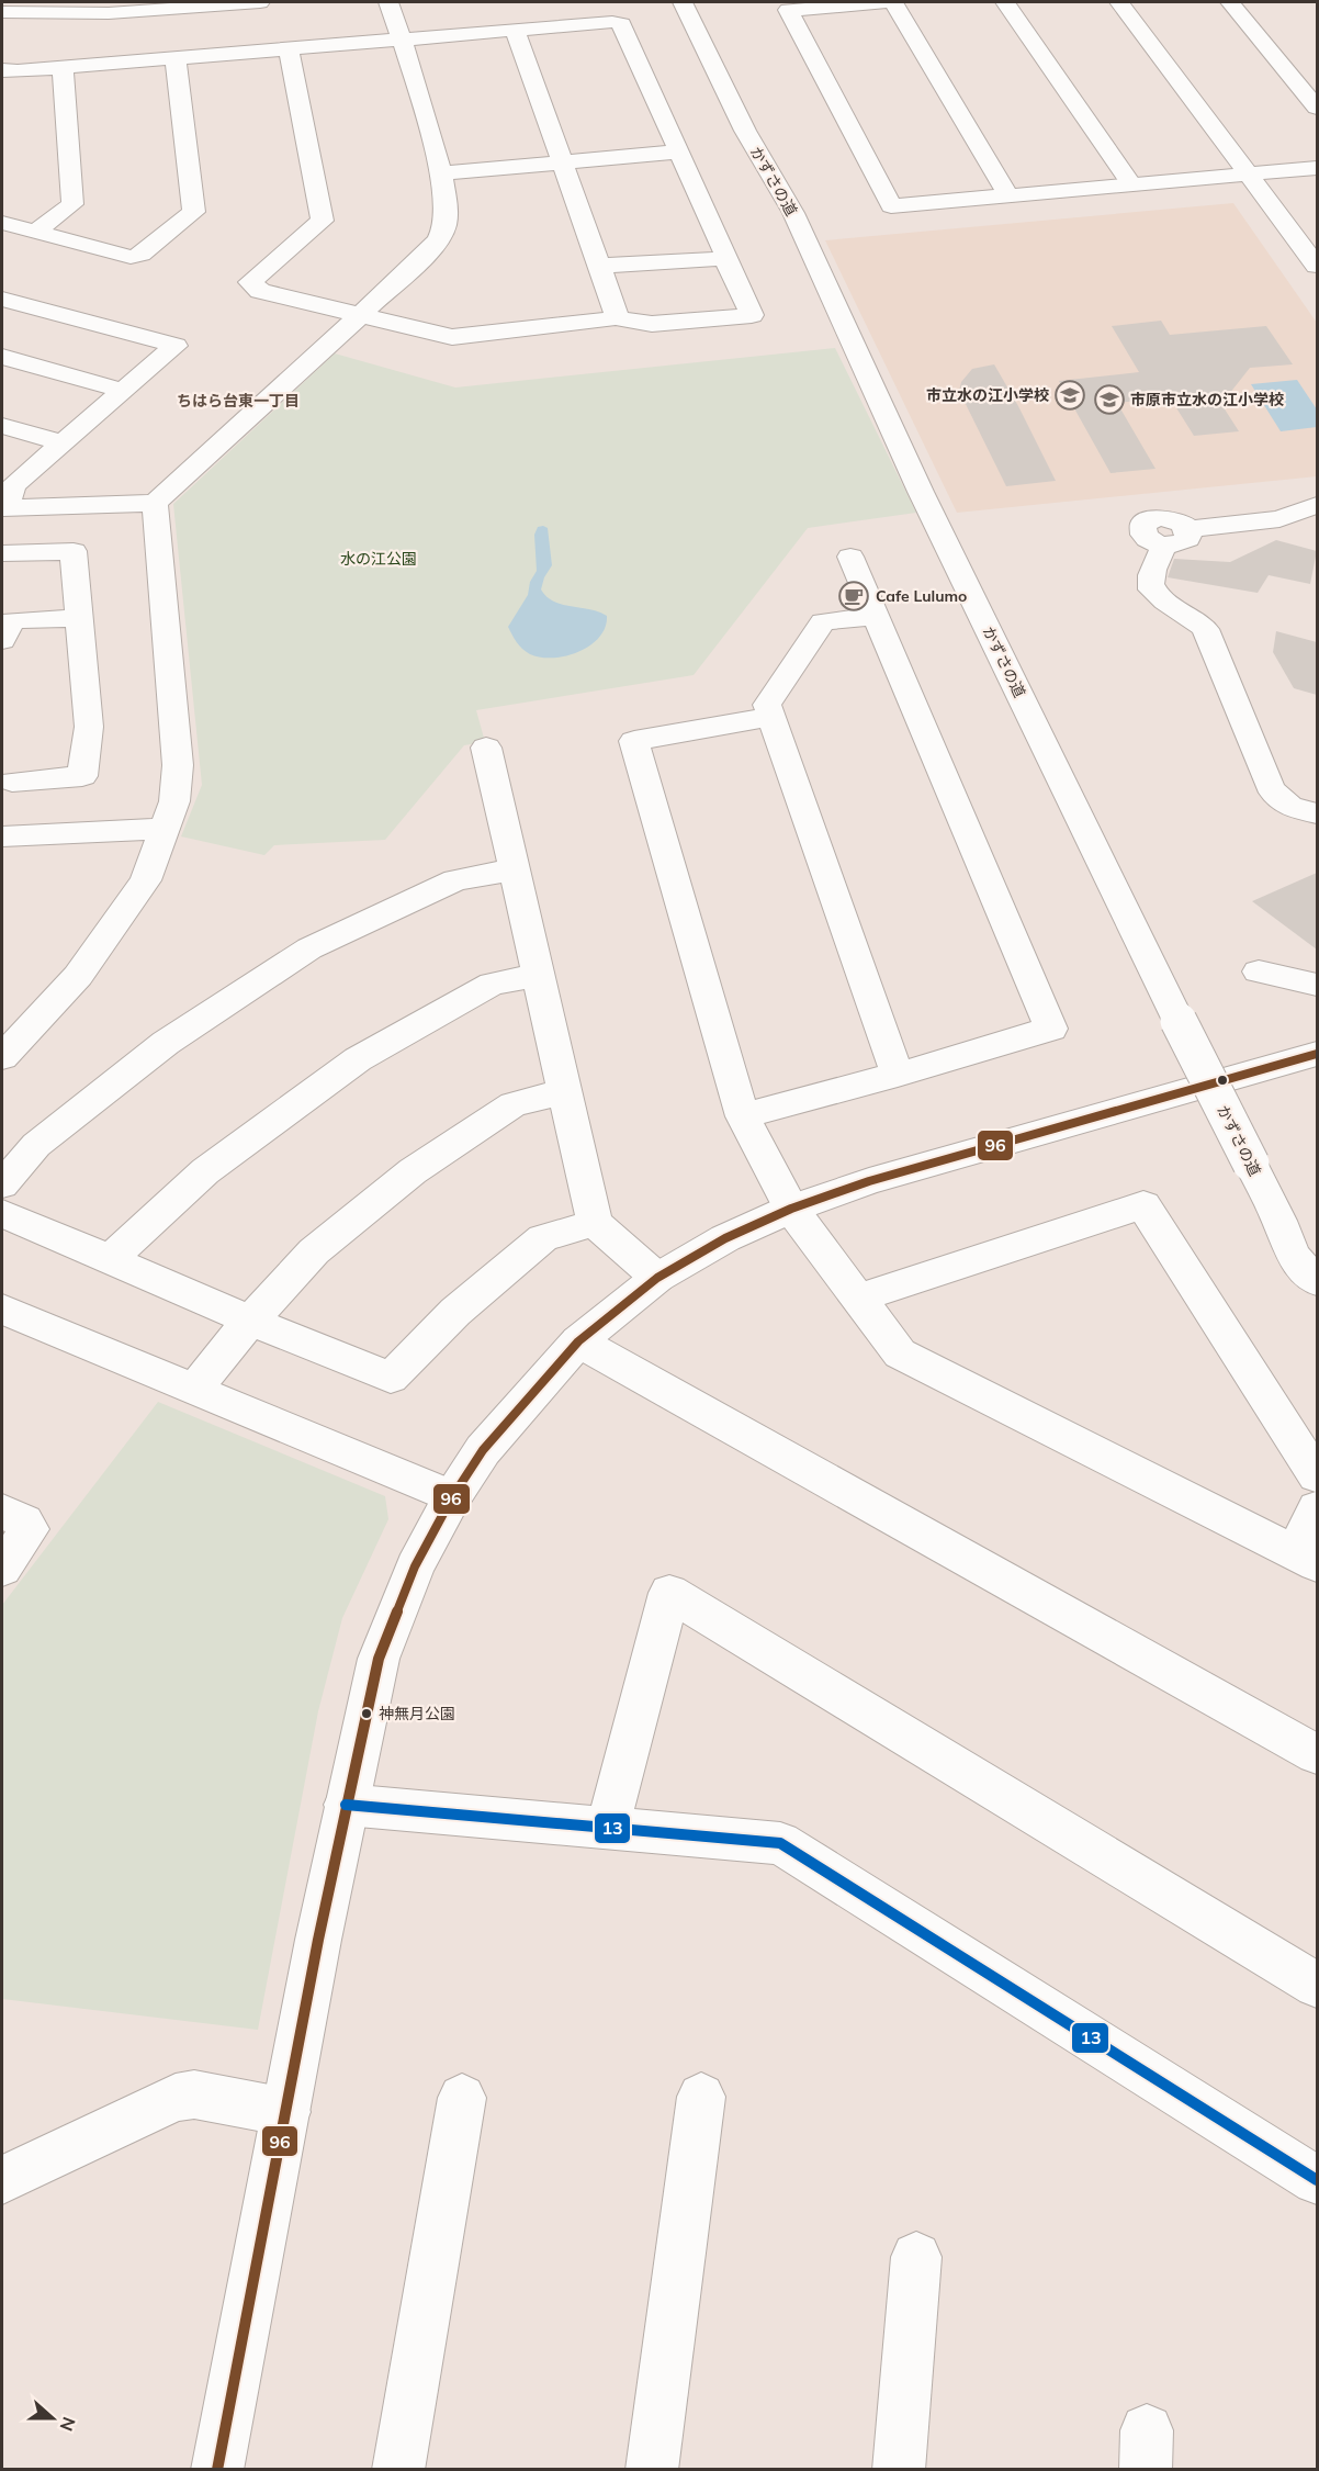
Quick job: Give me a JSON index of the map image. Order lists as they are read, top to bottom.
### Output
{
  "streets": {
    "street": ["かずさの道"]
  },
  "districts": ["ちはら台東一丁目"],
  "parks": ["水の江公園"],
  "places": {
    "school or university": ["市立水の江小学校", "市原市立水の江小学校"],
    "cafe": ["Cafe Lulumo"],
    "other": ["神無月公園"]
  },
  "lines": ["transit line 96", "transit line 13"],
  "north": "right"
}
